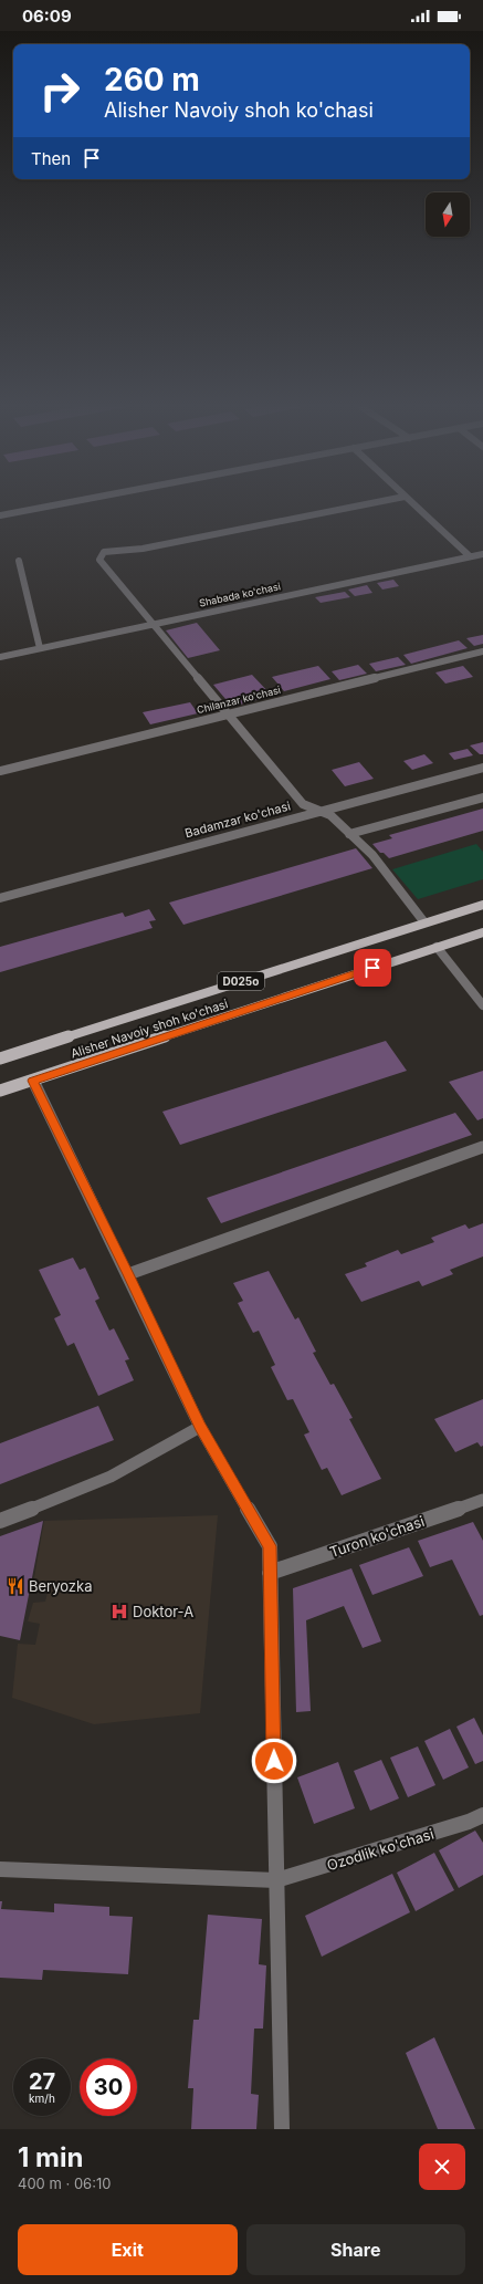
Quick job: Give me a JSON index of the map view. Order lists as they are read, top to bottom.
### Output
{
  "streets": {
    "main road": ["D025o", "Alisher Navoiy shoh ko'chasi"],
    "street": [
      "Shabada ko'chasi",
      "Chilanzar ko'chasi",
      "Badamzar ko'chasi",
      "Turon ko'chasi",
      "Ozodlik ko'chasi"
    ]
  },
  "places": {
    "restaurant": ["Beryozka"],
    "hospital": ["Doktor-A"]
  },
  "north": "bottom",
  "page": {
    "status": "06:09",
    "turn": ["260 m", "Alisher Navoiy shoh ko'chasi"],
    "then": "Then",
    "speed": "27 km/h",
    "limit": "30",
    "heading": ["1 min", "400 m · 06:10"],
    "buttons": ["Exit", "Share"]
  }
}
